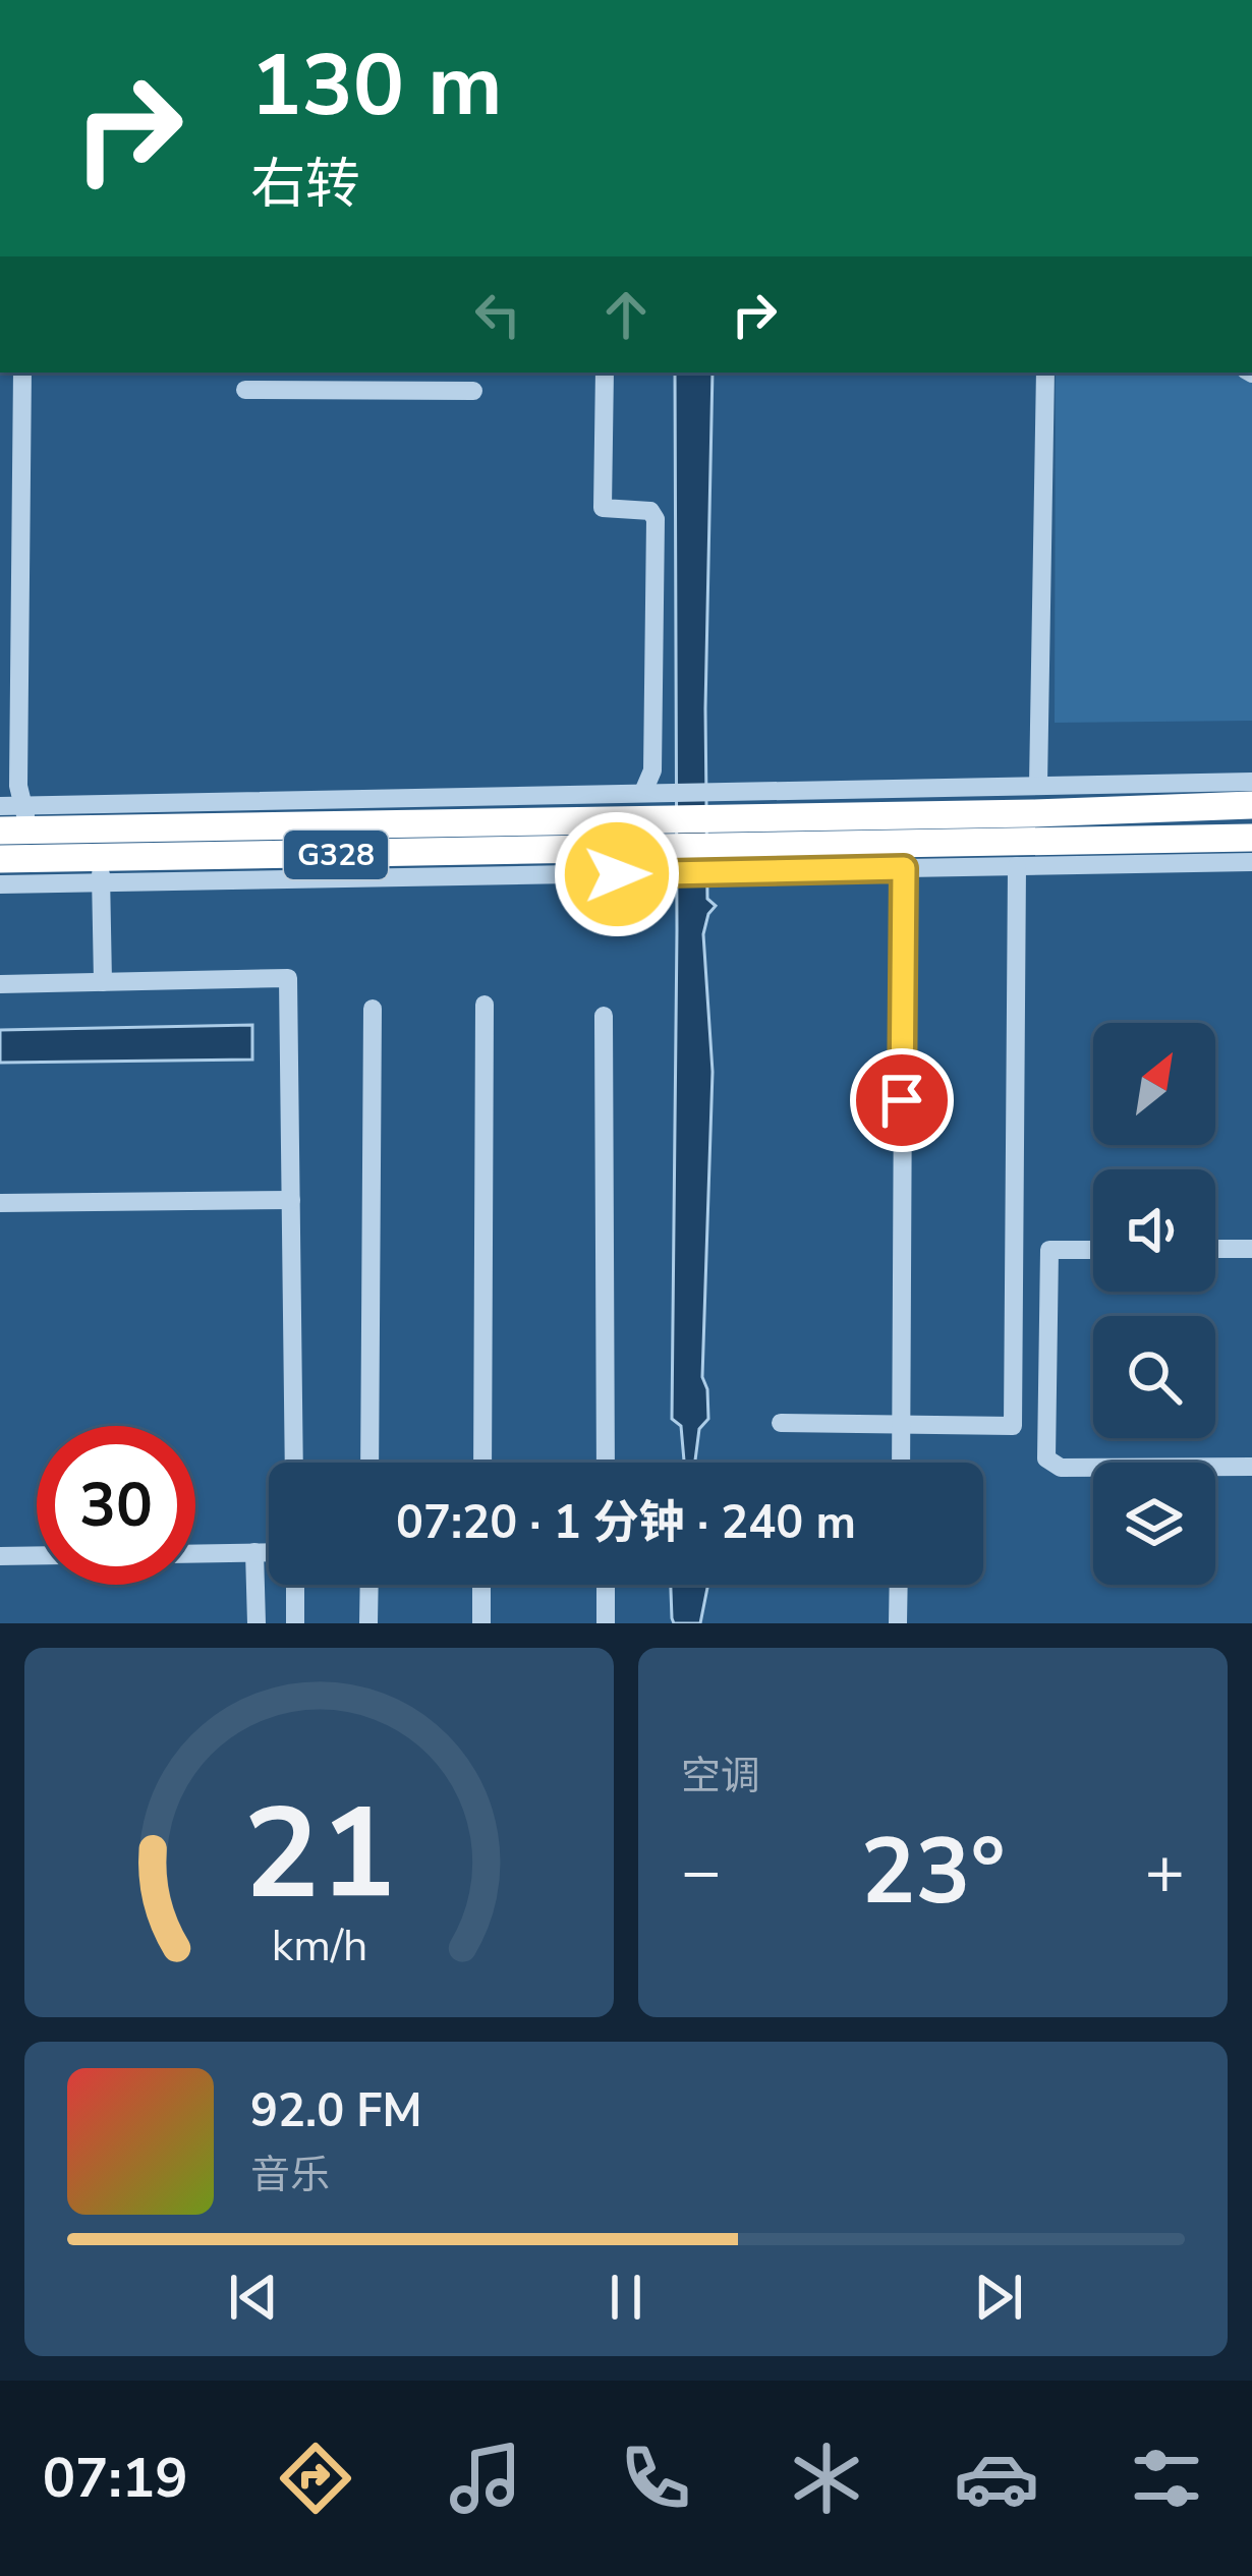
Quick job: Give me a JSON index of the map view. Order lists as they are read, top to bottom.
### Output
{
  "streets": {
    "highway": ["G328"]
  },
  "north": "top right",
  "page": {
    "turn": ["130 m", "右转"],
    "limit": "30",
    "trip": "07:20 · 1 分钟 · 240 m",
    "tile": "空调",
    "heat": ["−", "23°", "+"],
    "song": ["92.0 FM", "音乐"],
    "tabs": "07:19",
    "gauge": ["21", "km/h"]
  }
}
